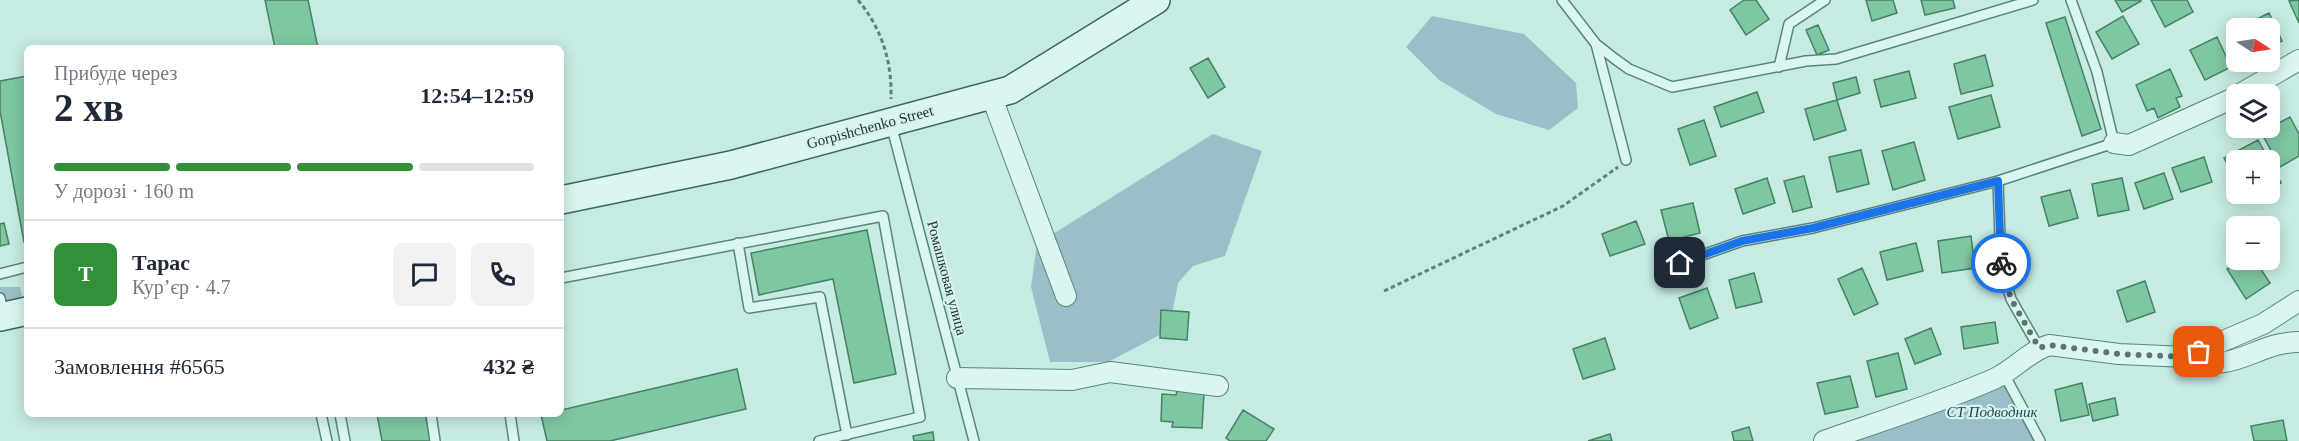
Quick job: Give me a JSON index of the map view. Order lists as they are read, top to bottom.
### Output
{
  "streets": {
    "main road": ["Gorpishchenko Street"],
    "lane": ["Ромашковая улица"]
  },
  "crossings": [
    ["Gorpishchenko Street", "Ромашковая улица"]
  ],
  "parks": ["СТ Подводник"],
  "north": "right",
  "page": {
    "map_buttons": ["+", "−"],
    "heading": ["2 хв", "Прибуде через", "12:54–12:59"],
    "panel": [
      "Тарас",
      "Кур’єр · 4.7",
      "Замовлення #6565",
      "432 ₴"
    ],
    "bar": "У дорозі · 160 m",
    "round": "Т"
  }
}
